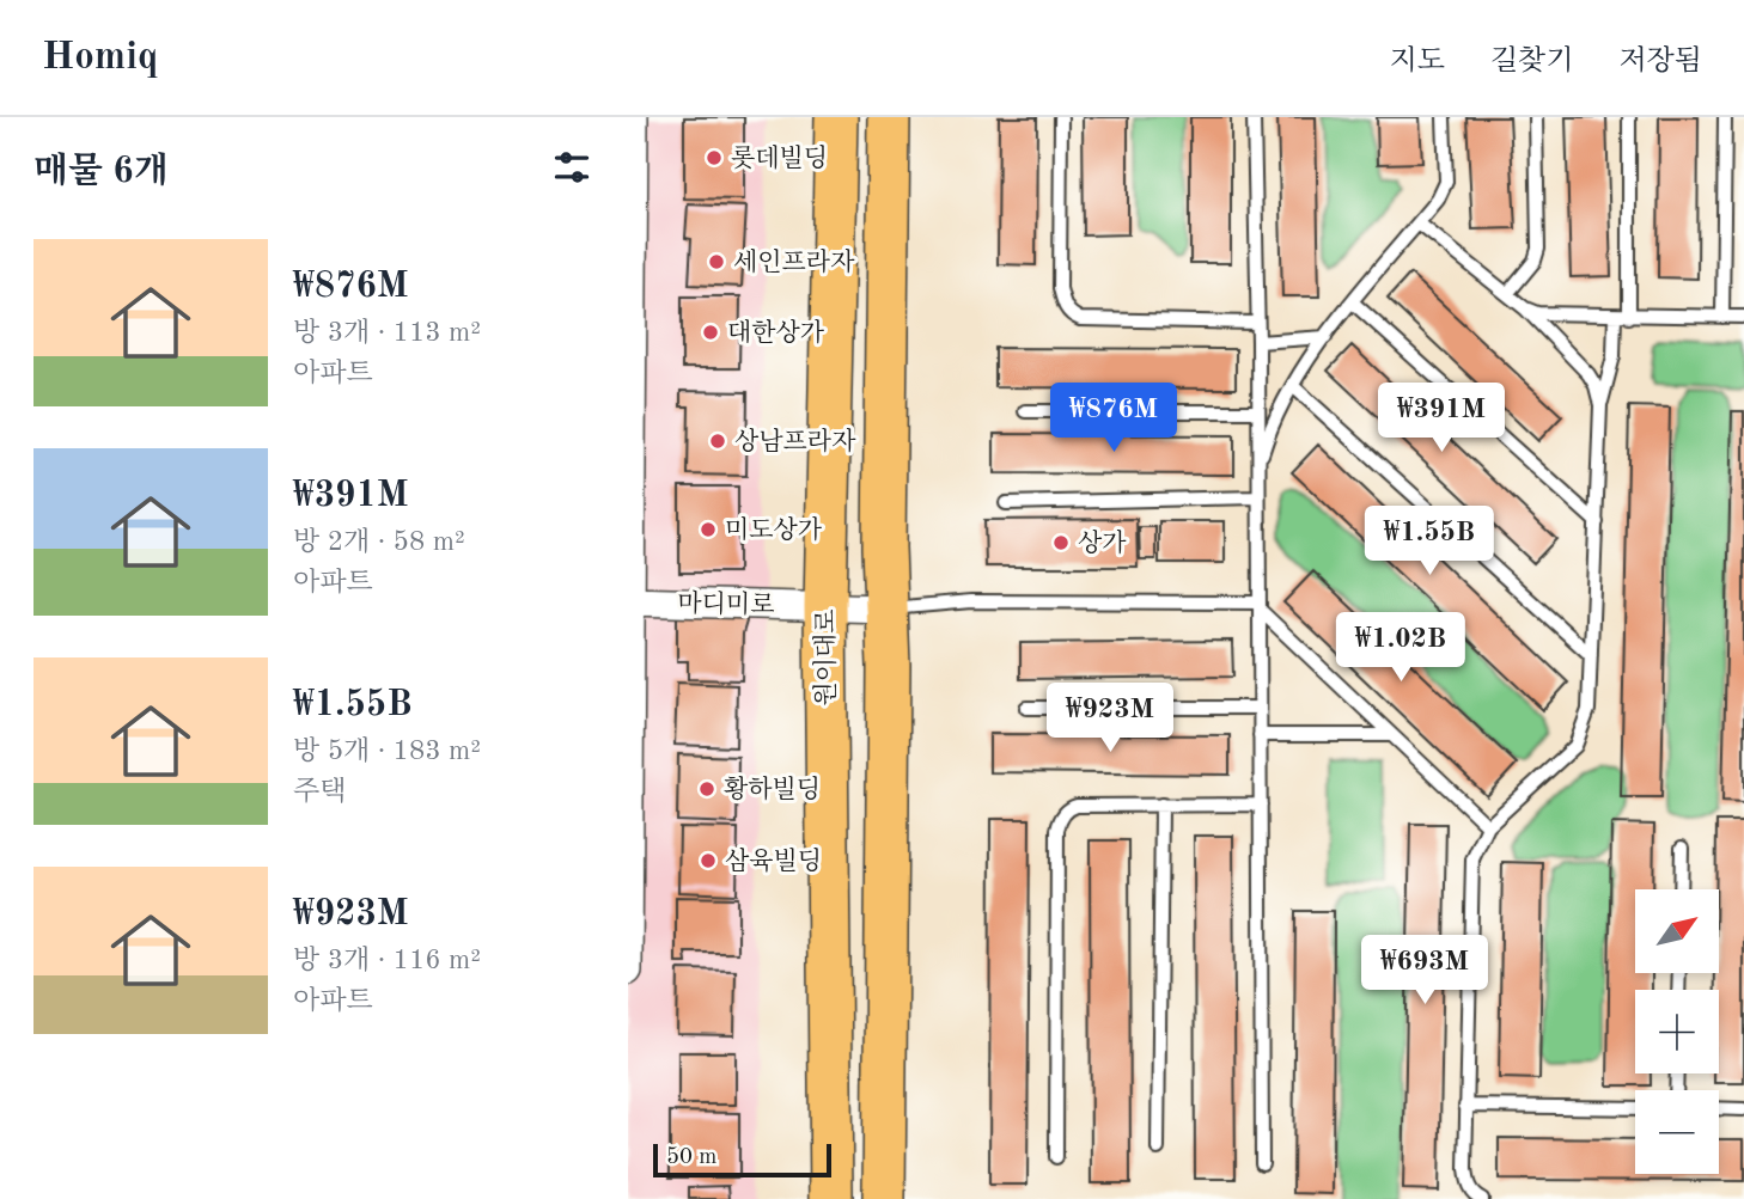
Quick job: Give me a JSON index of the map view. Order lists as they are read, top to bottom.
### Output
{
  "streets": {
    "main road": ["원이대로"],
    "street": ["마디미로"]
  },
  "crossings": [
    ["마디미로", "원이대로"]
  ],
  "places": [
    "롯데빌딩",
    "세인프라자",
    "대한상가",
    "상남프라자",
    "미도상가",
    "상가",
    "황하빌딩",
    "삼육빌딩"
  ],
  "scale_bar": "50 m",
  "north": "top right",
  "page": {
    "header": "Homiq",
    "nav": ["지도", "길찾기", "저장됨"],
    "heading": "매물 6개",
    "list": [
      {
        "name": "₩876M",
        "note": "방 3개 · 113 m² · 아파트"
      },
      {
        "name": "₩391M",
        "note": "방 2개 · 58 m² · 아파트"
      },
      {
        "name": "₩1.55B",
        "note": "방 5개 · 183 m² · 주택"
      },
      {
        "name": "₩923M",
        "note": "방 3개 · 116 m² · 아파트"
      }
    ],
    "price": [
      "₩876M",
      "₩391M",
      "₩1.55B",
      "₩1.02B",
      "₩923M",
      "₩693M"
    ],
    "map_buttons": ["+", "−"],
    "scale": "50 m"
  }
}
